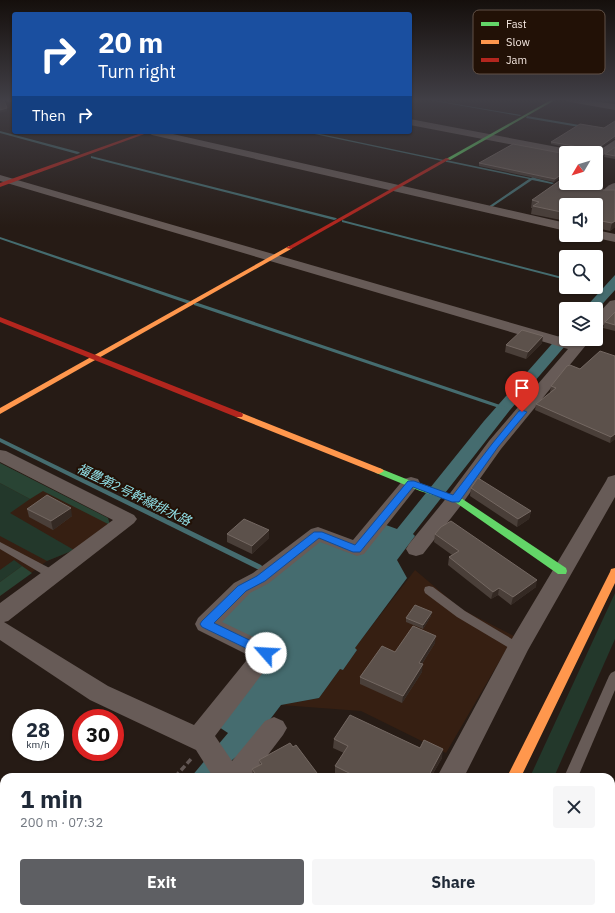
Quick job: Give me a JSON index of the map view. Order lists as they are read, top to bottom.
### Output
{
  "water": ["福豊第2号幹線排水路"],
  "legend": ["Fast", "Slow", "Jam"],
  "north": "bottom left",
  "page": {
    "turn": ["20 m", "Turn right"],
    "then": "Then",
    "speed": "28 km/h",
    "limit": "30",
    "heading": ["1 min", "200 m · 07:32"],
    "buttons": ["Exit", "Share"]
  }
}
